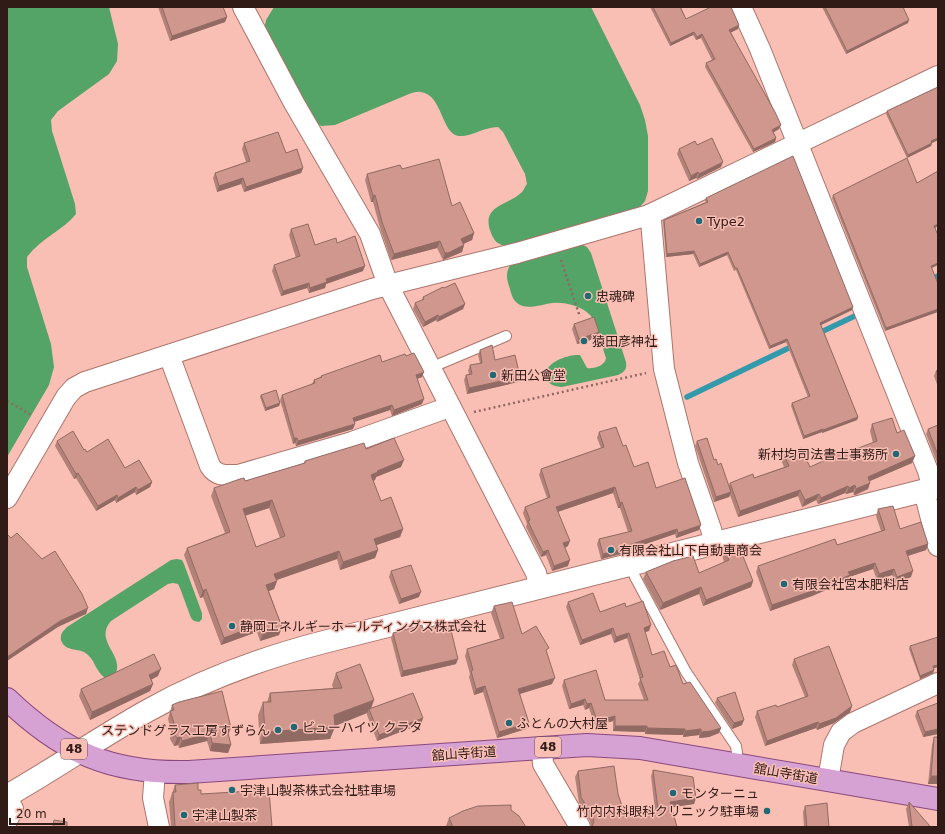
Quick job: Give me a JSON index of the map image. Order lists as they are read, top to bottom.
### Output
{
  "streets": {
    "main road": ["48", "舘山寺街道"]
  },
  "places": [
    "Type2",
    "忠魂碑",
    "猿田彦神社",
    "新田公會堂",
    "新村均司法書士事務所",
    "有限会社山下自動車商会",
    "有限会社宮本肥料店",
    "静岡エネルギーホールディングス株式会社",
    "ふとんの大村屋",
    "ビューハイツ クラタ",
    "ステンドグラス工房すずらん",
    "宇津山製茶株式会社駐車場",
    "モンターニュ",
    "竹内内科眼科クリニック駐車場",
    "宇津山製茶"
  ],
  "scale_bar": "20 m"
}
